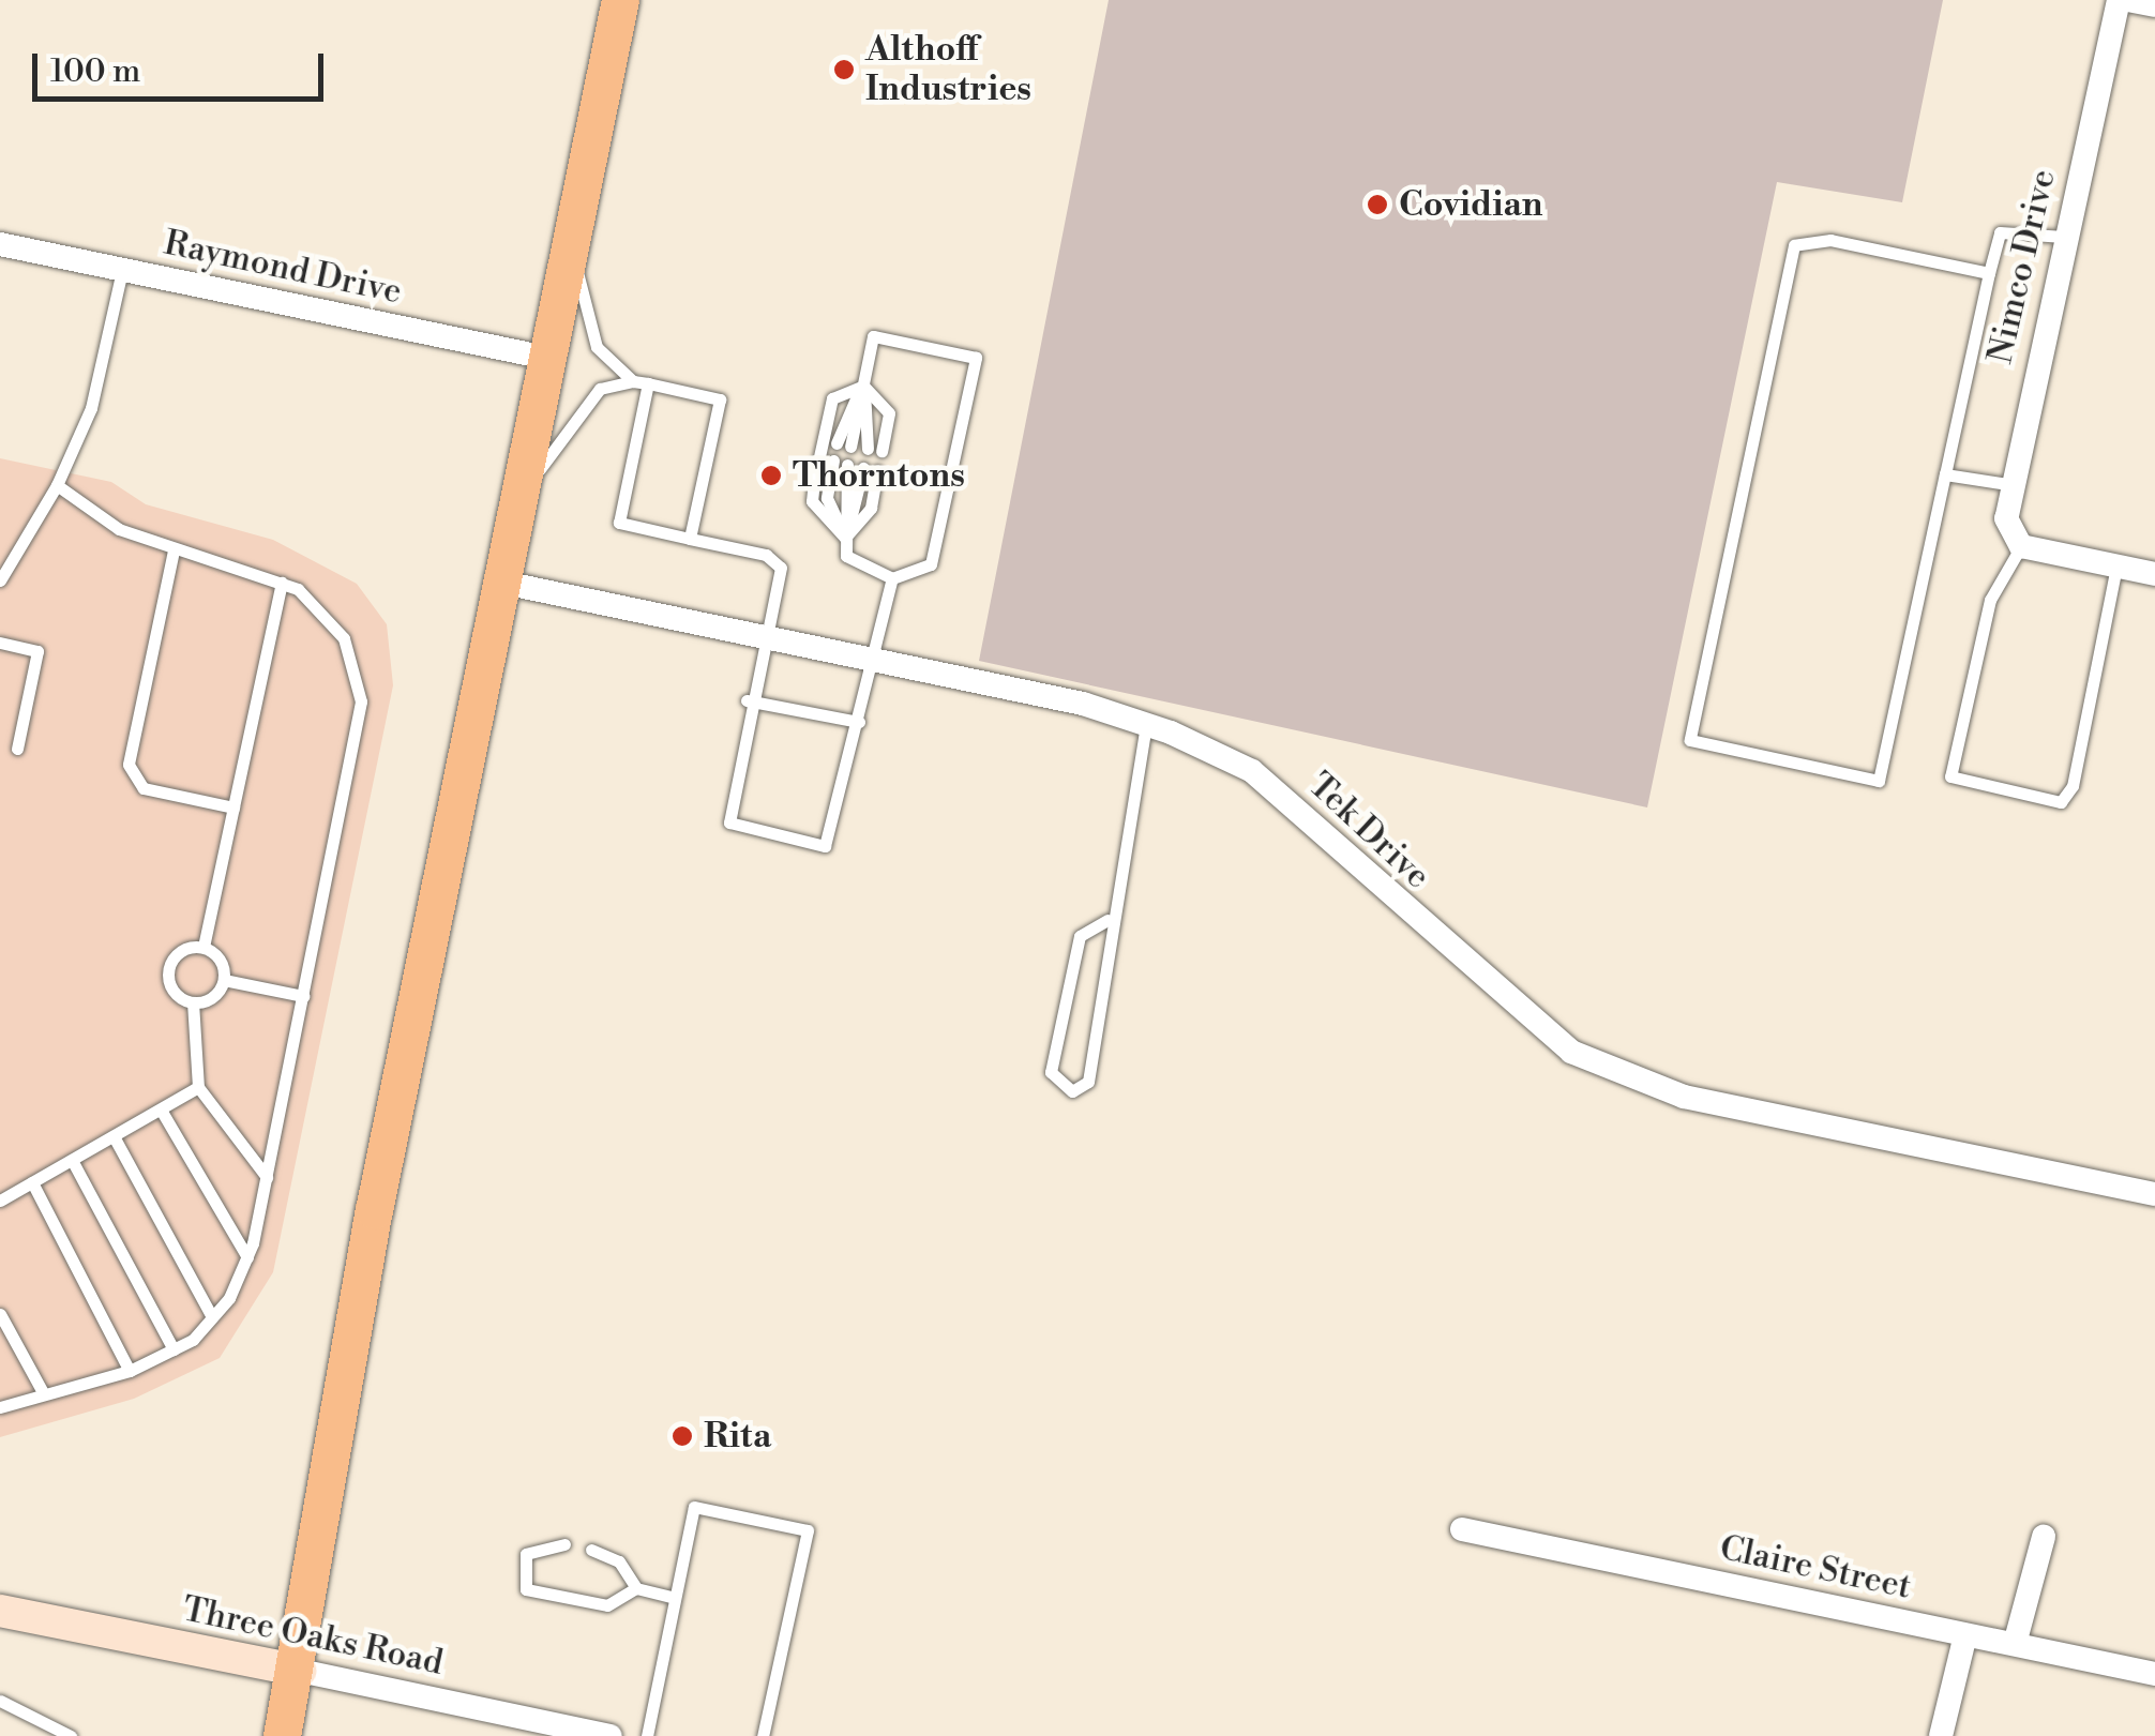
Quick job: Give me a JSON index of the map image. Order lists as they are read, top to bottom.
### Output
{
  "streets": {
    "street": [
      "Nimco Drive",
      "Raymond Drive",
      "Tek Drive",
      "Claire Street",
      "Three Oaks Road"
    ]
  },
  "places": [
    "Althoff Industries",
    "Covidian",
    "Thorntons",
    "Rita"
  ],
  "scale_bar": "100 m"
}
